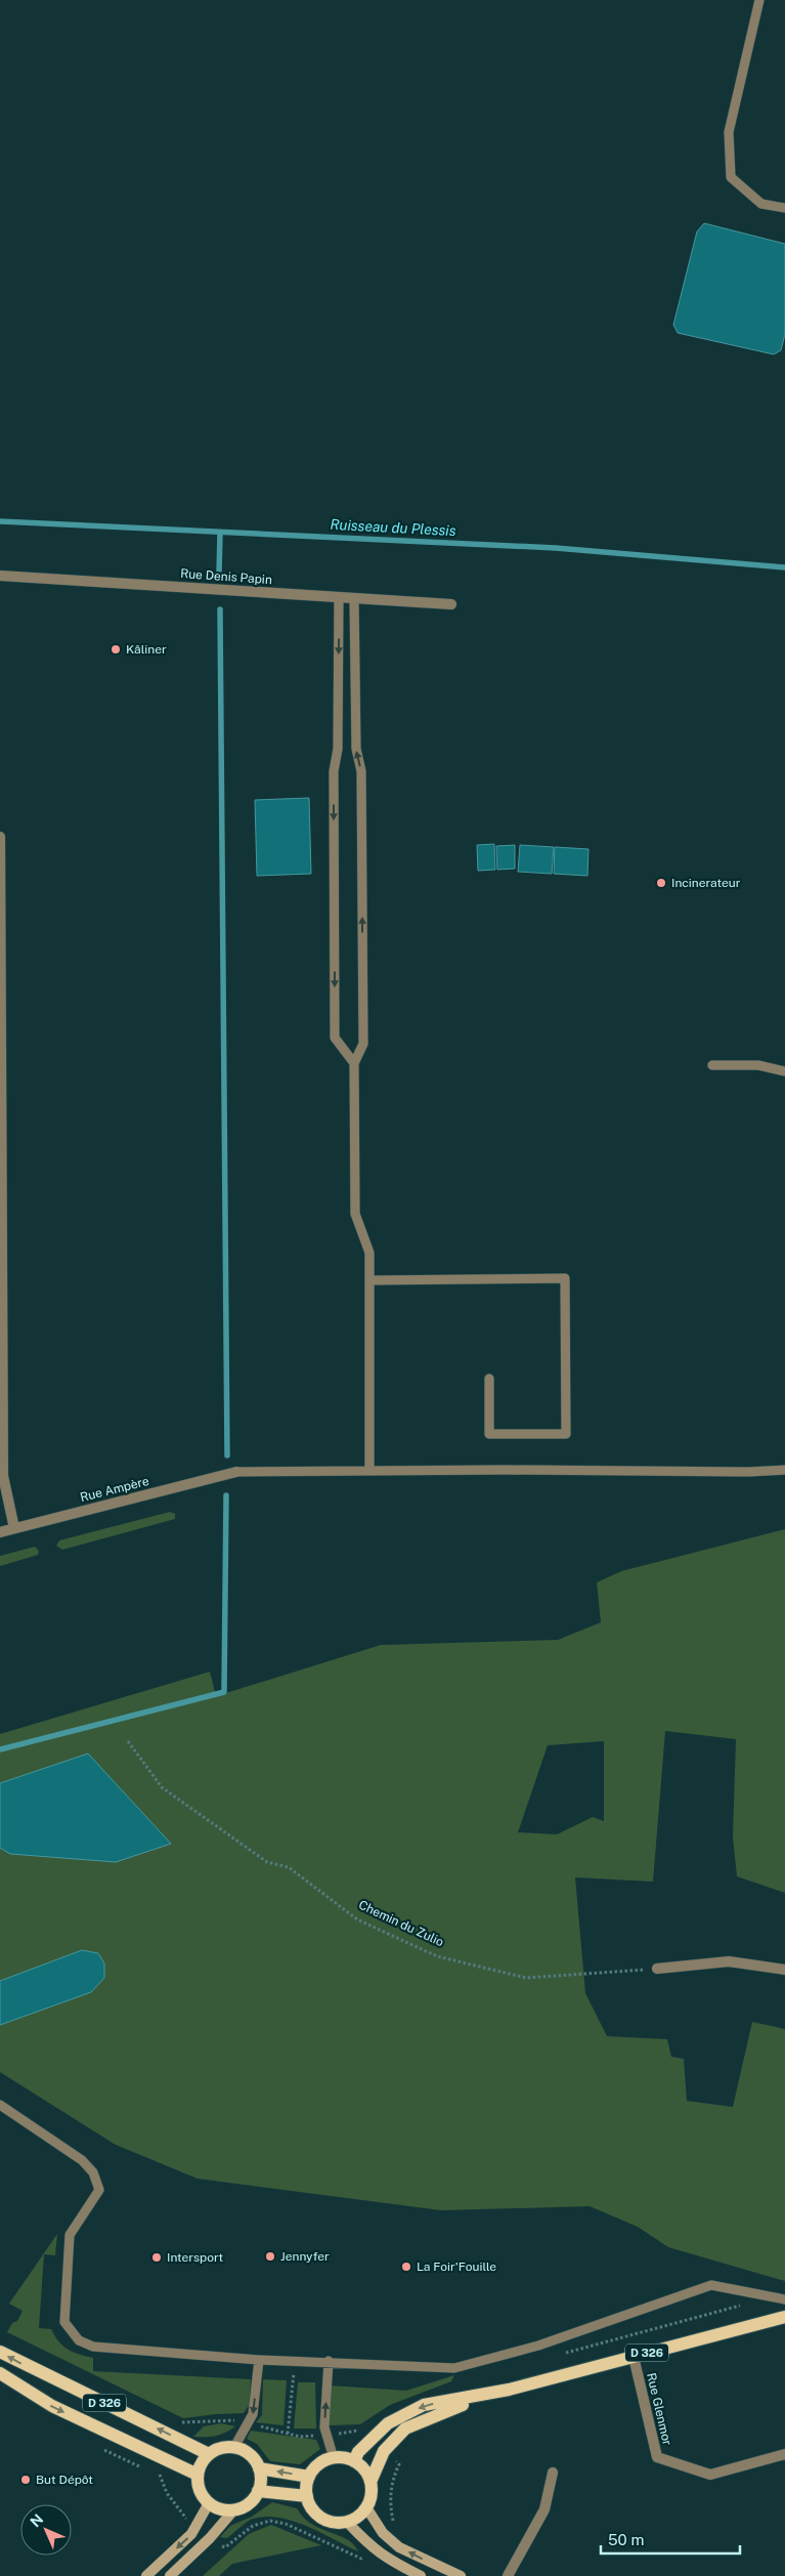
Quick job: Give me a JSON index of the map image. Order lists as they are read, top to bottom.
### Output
{
  "streets": {
    "main road": ["D 326"],
    "street": ["Rue Denis Papin", "Rue Ampère", "Rue Glenmor"],
    "path": ["Chemin du Zulio"]
  },
  "crossings": [
    ["D 326", "Rue Glenmor"]
  ],
  "water": ["Ruisseau du Plessis"],
  "places": [
    "Kâliner",
    "Incinerateur",
    "Jennyfer",
    "Intersport",
    "La Foir'Fouille",
    "But Dépôt"
  ],
  "scale_bar": "50 m",
  "north": "top left"
}
